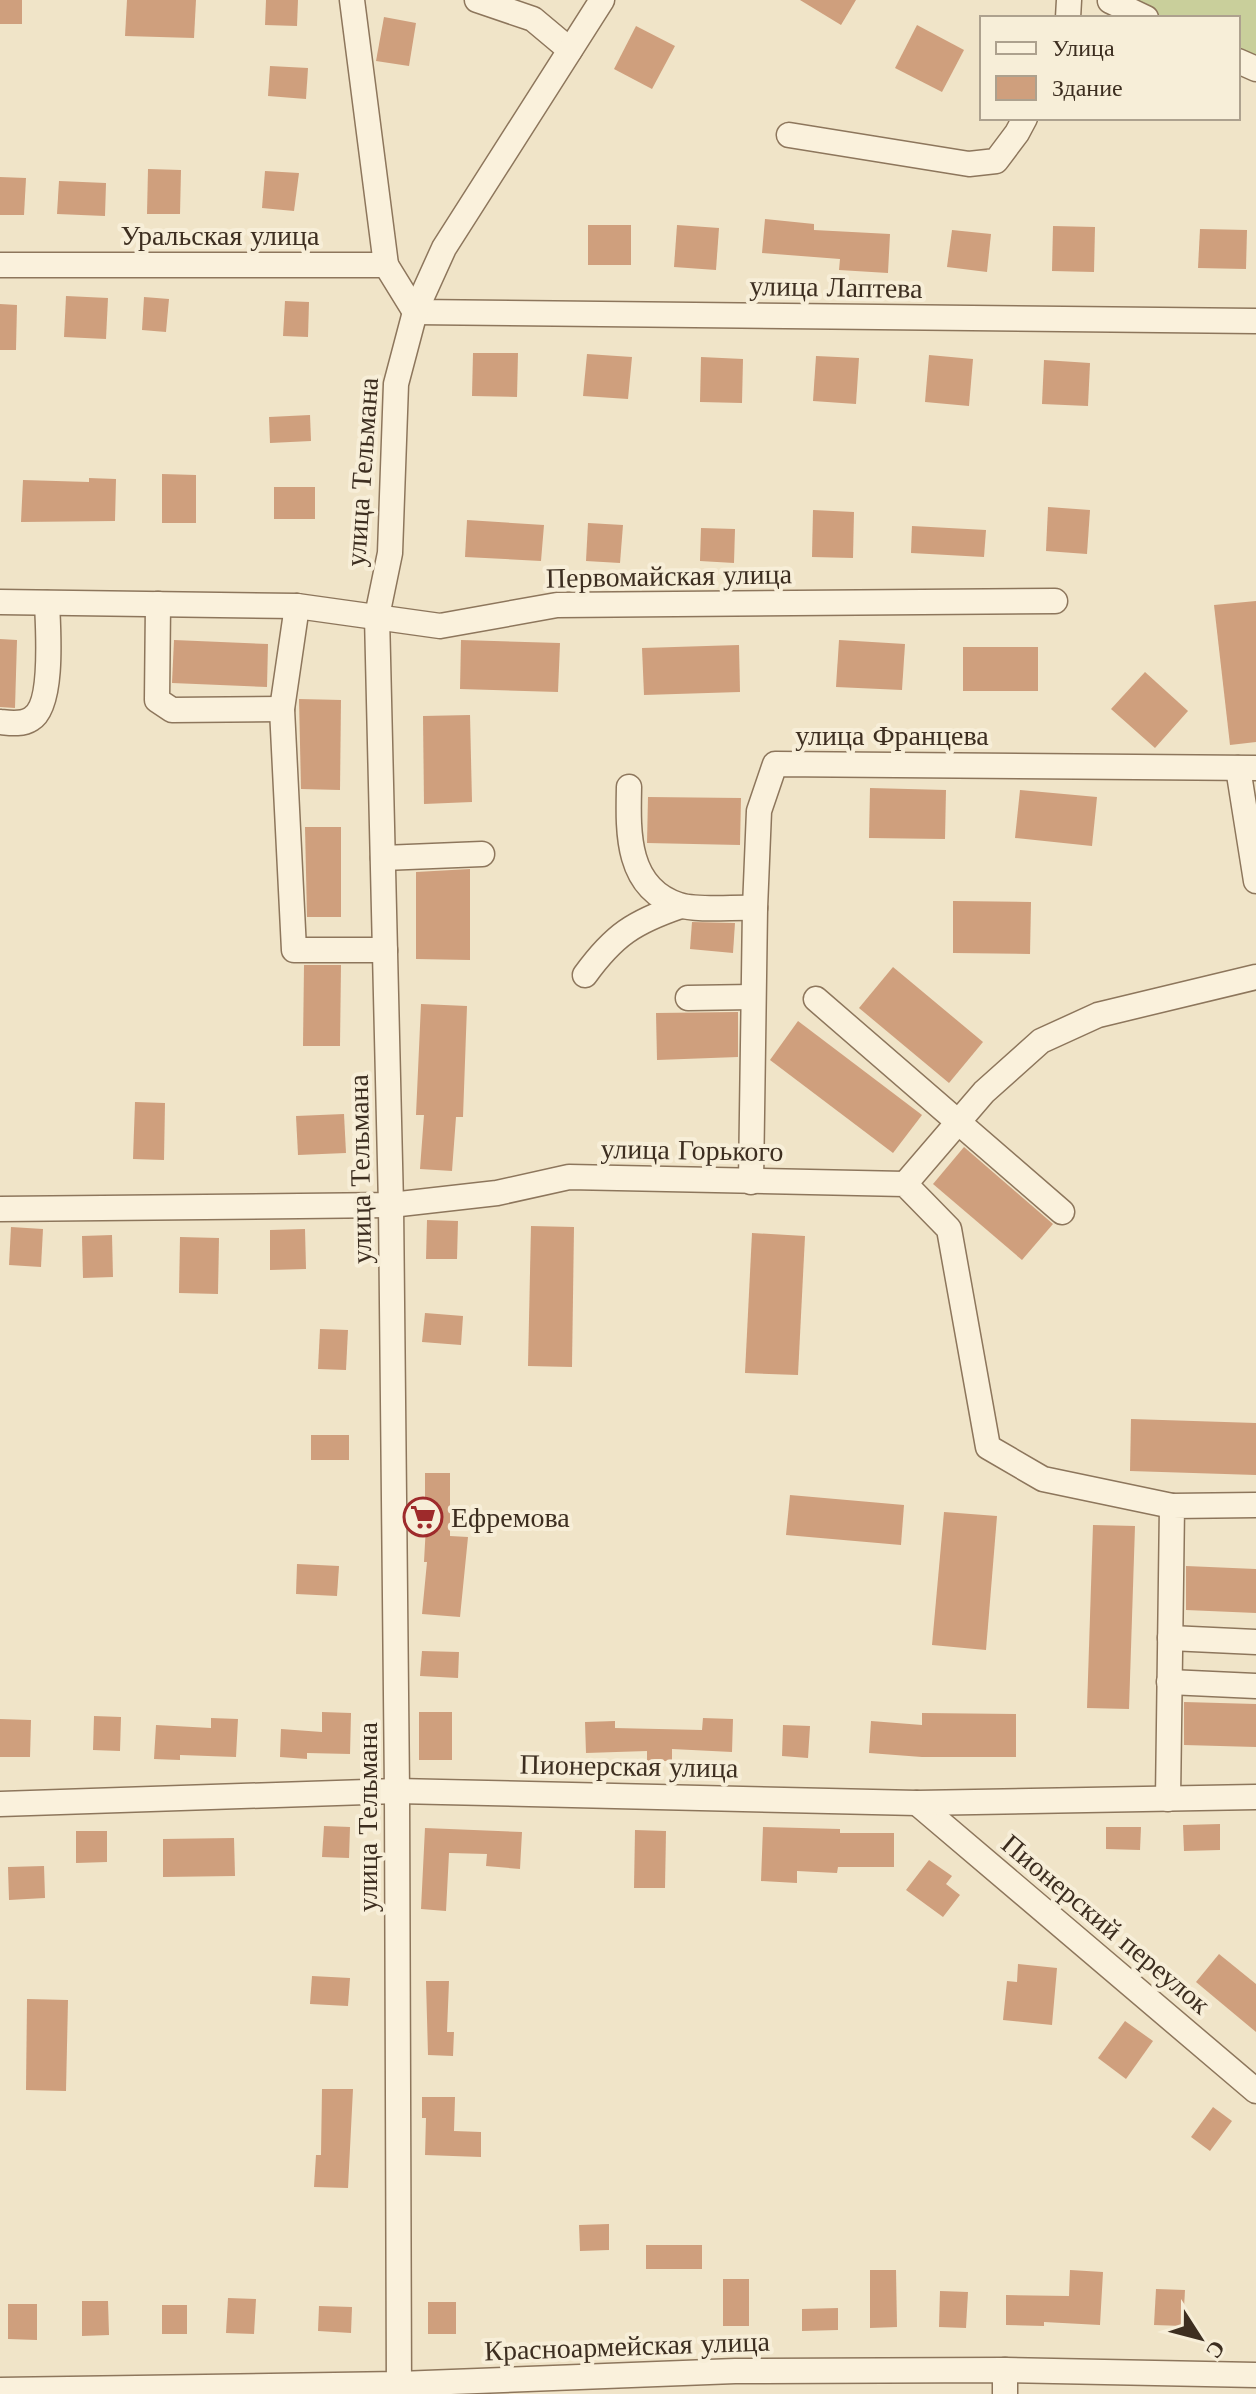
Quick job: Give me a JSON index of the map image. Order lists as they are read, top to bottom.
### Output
{
  "streets": {
    "street": [
      "Уральская улица",
      "улица Лаптева",
      "улица Тельмана",
      "Первомайская улица",
      "улица Францева",
      "улица Горького",
      "Пионерская улица",
      "Пионерский переулок",
      "Красноармейская улица"
    ]
  },
  "crossings": [
    ["улица Лаптева", "улица Тельмана"],
    ["улица Тельмана", "Первомайская улица"],
    ["улица Тельмана", "улица Горького"],
    ["улица Тельмана", "Пионерская улица"],
    ["улица Тельмана", "Красноармейская улица"],
    ["улица Францева", "улица Горького"],
    ["Пионерская улица", "Пионерский переулок"]
  ],
  "places": {
    "supermarket": ["Ефремова"]
  },
  "legend": ["Улица", "Здание"],
  "north": "bottom right"
}
